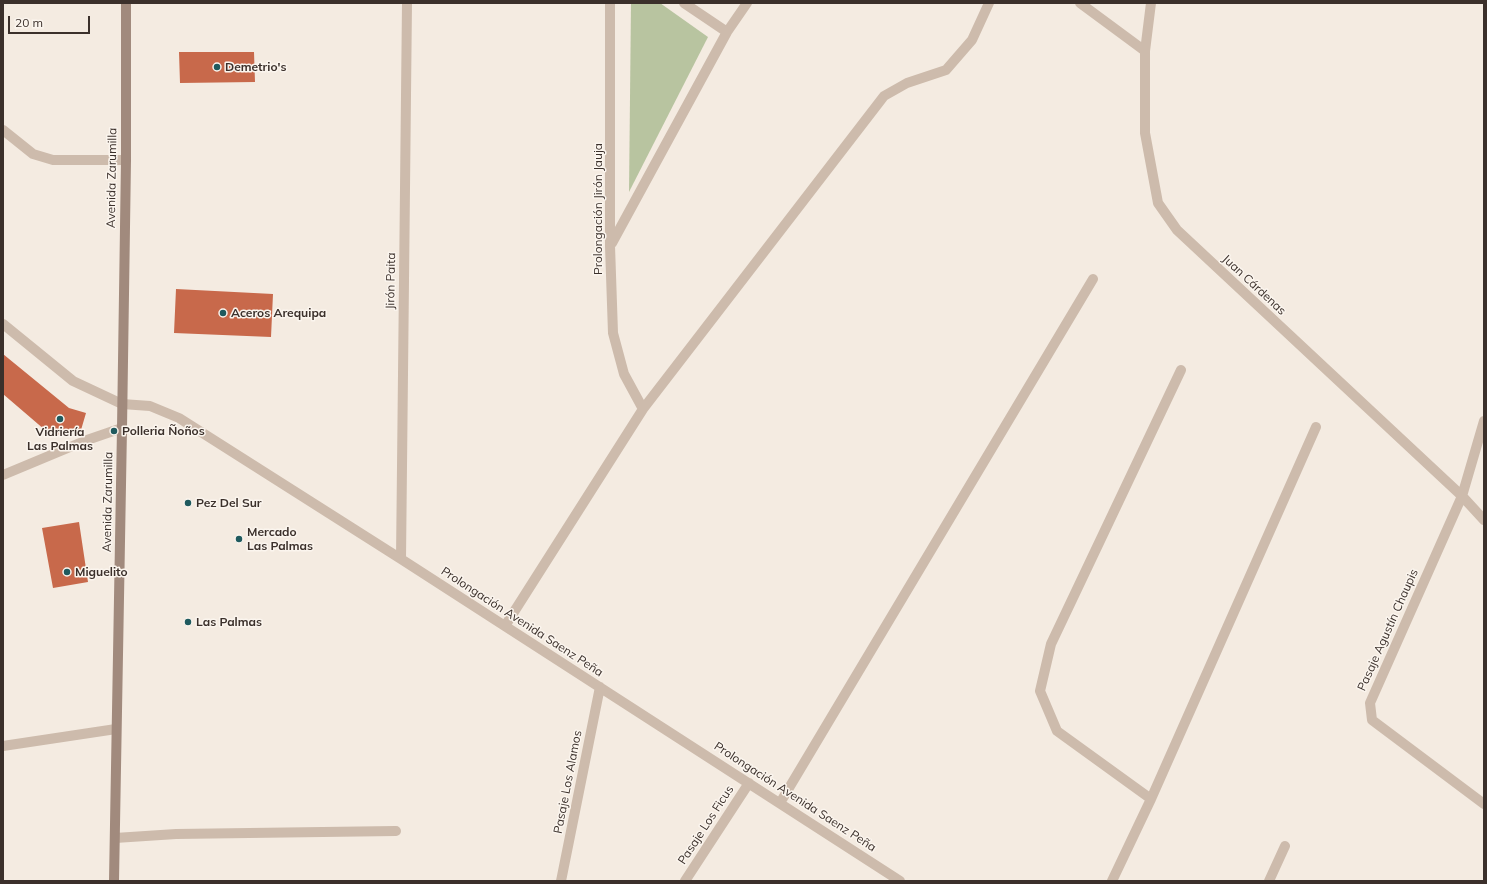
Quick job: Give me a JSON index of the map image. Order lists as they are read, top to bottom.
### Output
{
  "streets": {
    "main road": ["Avenida Zarumilla"],
    "street": [
      "Prolongación Jirón Jauja",
      "Jirón Paita",
      "Juan Cárdenas",
      "Prolongación Avenida Saenz Peña",
      "Pasaje Agustín Chaupis",
      "Pasaje Los Alamos",
      "Pasaje Los Ficus"
    ]
  },
  "crossings": [
    ["Avenida Zarumilla", "Prolongación Avenida Saenz Peña"],
    ["Jirón Paita", "Prolongación Avenida Saenz Peña"],
    ["Juan Cárdenas", "Pasaje Agustín Chaupis"],
    ["Prolongación Avenida Saenz Peña", "Pasaje Los Alamos"],
    ["Prolongación Avenida Saenz Peña", "Pasaje Los Ficus"]
  ],
  "places": [
    "Demetrio's",
    "Aceros Arequipa",
    "Vidriería Las Palmas",
    "Polleria Ñoños",
    "Pez Del Sur",
    "Mercado Las Palmas",
    "Miguelito",
    "Las Palmas"
  ],
  "scale_bar": "20 m"
}
